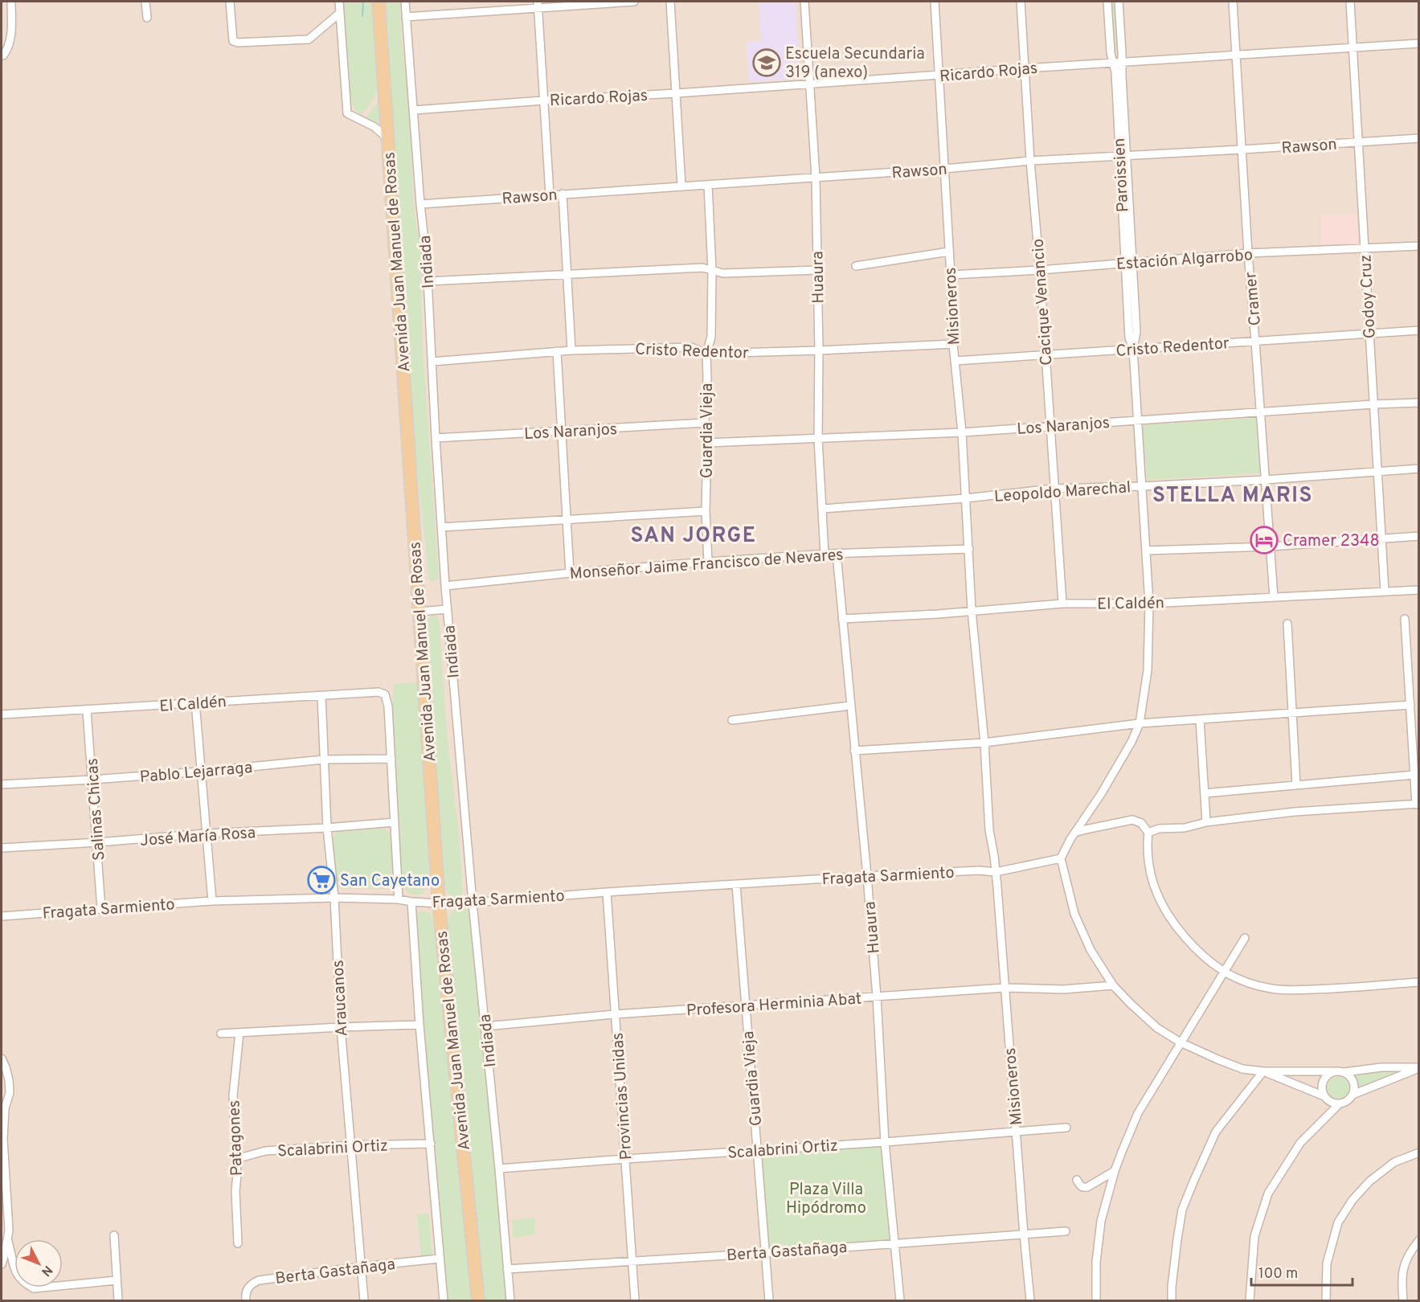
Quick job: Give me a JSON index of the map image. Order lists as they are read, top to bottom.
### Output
{
  "streets": {
    "main road": ["Avenida Juan Manuel de Rosas"],
    "street": [
      "Ricardo Rojas",
      "Rawson",
      "Paroissien",
      "Estación Algarrobo",
      "Indiada",
      "Huaura",
      "Godoy Cruz",
      "Cramer",
      "Cacique Venancio",
      "Misioneros",
      "Cristo Redentor",
      "Los Naranjos",
      "Guardia Vieja",
      "Leopoldo Marechal",
      "Monseñor Jaime Francisco de Nevares",
      "El Caldén",
      "Pablo Lejarraga",
      "Salinas Chicas",
      "José María Rosa",
      "Fragata Sarmiento",
      "Araucanos",
      "Profesora Herminia Abat",
      "Provincias Unidas",
      "Patagones",
      "Scalabrini Ortiz",
      "Berta Gastañaga"
    ]
  },
  "crossings": [
    ["Ricardo Rojas", "Paroissien"],
    ["Ricardo Rojas", "Indiada"],
    ["Ricardo Rojas", "Huaura"],
    ["Ricardo Rojas", "Godoy Cruz"],
    ["Ricardo Rojas", "Cramer"],
    ["Ricardo Rojas", "Cacique Venancio"],
    ["Ricardo Rojas", "Misioneros"],
    ["Rawson", "Paroissien"],
    ["Rawson", "Indiada"],
    ["Rawson", "Huaura"],
    ["Rawson", "Godoy Cruz"],
    ["Rawson", "Cramer"],
    ["Rawson", "Cacique Venancio"],
    ["Rawson", "Misioneros"],
    ["Rawson", "Guardia Vieja"],
    ["Paroissien", "Estación Algarrobo"],
    ["Paroissien", "Cristo Redentor"],
    ["Paroissien", "Los Naranjos"],
    ["Paroissien", "Leopoldo Marechal"],
    ["Paroissien", "El Caldén"],
    ["Paroissien", "Fragata Sarmiento"],
    ["Estación Algarrobo", "Godoy Cruz"],
    ["Estación Algarrobo", "Cramer"],
    ["Estación Algarrobo", "Cacique Venancio"],
    ["Estación Algarrobo", "Misioneros"],
    ["Avenida Juan Manuel de Rosas", "Fragata Sarmiento"],
    ["Indiada", "Cristo Redentor"],
    ["Indiada", "Los Naranjos"],
    ["Indiada", "Monseñor Jaime Francisco de Nevares"],
    ["Indiada", "Fragata Sarmiento"],
    ["Indiada", "Profesora Herminia Abat"],
    ["Indiada", "Scalabrini Ortiz"],
    ["Indiada", "Berta Gastañaga"],
    ["Huaura", "Cristo Redentor"],
    ["Huaura", "Los Naranjos"],
    ["Huaura", "Leopoldo Marechal"],
    ["Huaura", "Monseñor Jaime Francisco de Nevares"],
    ["Huaura", "El Caldén"],
    ["Huaura", "Fragata Sarmiento"],
    ["Huaura", "Profesora Herminia Abat"],
    ["Huaura", "Scalabrini Ortiz"],
    ["Huaura", "Berta Gastañaga"],
    ["Godoy Cruz", "Cristo Redentor"],
    ["Godoy Cruz", "Los Naranjos"],
    ["Godoy Cruz", "Leopoldo Marechal"],
    ["Godoy Cruz", "El Caldén"],
    ["Cramer", "Cristo Redentor"],
    ["Cramer", "Los Naranjos"],
    ["Cramer", "Leopoldo Marechal"],
    ["Cramer", "El Caldén"],
    ["Cacique Venancio", "Cristo Redentor"],
    ["Cacique Venancio", "Los Naranjos"],
    ["Cacique Venancio", "Leopoldo Marechal"],
    ["Cacique Venancio", "El Caldén"],
    ["Misioneros", "Cristo Redentor"],
    ["Misioneros", "Los Naranjos"],
    ["Misioneros", "Leopoldo Marechal"],
    ["Misioneros", "Monseñor Jaime Francisco de Nevares"],
    ["Misioneros", "El Caldén"],
    ["Misioneros", "Fragata Sarmiento"],
    ["Misioneros", "Profesora Herminia Abat"],
    ["Misioneros", "Scalabrini Ortiz"],
    ["Misioneros", "Berta Gastañaga"],
    ["Cristo Redentor", "Guardia Vieja"],
    ["Los Naranjos", "Guardia Vieja"],
    ["Guardia Vieja", "Monseñor Jaime Francisco de Nevares"],
    ["Guardia Vieja", "Fragata Sarmiento"],
    ["Guardia Vieja", "Profesora Herminia Abat"],
    ["Guardia Vieja", "Scalabrini Ortiz"],
    ["Guardia Vieja", "Berta Gastañaga"],
    ["El Caldén", "Pablo Lejarraga"],
    ["El Caldén", "Salinas Chicas"],
    ["El Caldén", "Araucanos"],
    ["Pablo Lejarraga", "Salinas Chicas"],
    ["Pablo Lejarraga", "Araucanos"],
    ["Salinas Chicas", "José María Rosa"],
    ["Salinas Chicas", "Fragata Sarmiento"],
    ["José María Rosa", "Araucanos"],
    ["Fragata Sarmiento", "Araucanos"],
    ["Fragata Sarmiento", "Provincias Unidas"],
    ["Araucanos", "Scalabrini Ortiz"],
    ["Araucanos", "Berta Gastañaga"],
    ["Profesora Herminia Abat", "Provincias Unidas"],
    ["Provincias Unidas", "Scalabrini Ortiz"],
    ["Provincias Unidas", "Berta Gastañaga"],
    ["Patagones", "Scalabrini Ortiz"]
  ],
  "districts": ["STELLA MARIS", "SAN JORGE"],
  "parks": ["Plaza Villa Hipódromo"],
  "places": {
    "school or university": ["Escuela Secundaria 319 (anexo)"],
    "hotel": ["Cramer 2348"],
    "supermarket": ["San Cayetano"]
  },
  "scale_bar": "100 m",
  "north": "bottom right"
}
